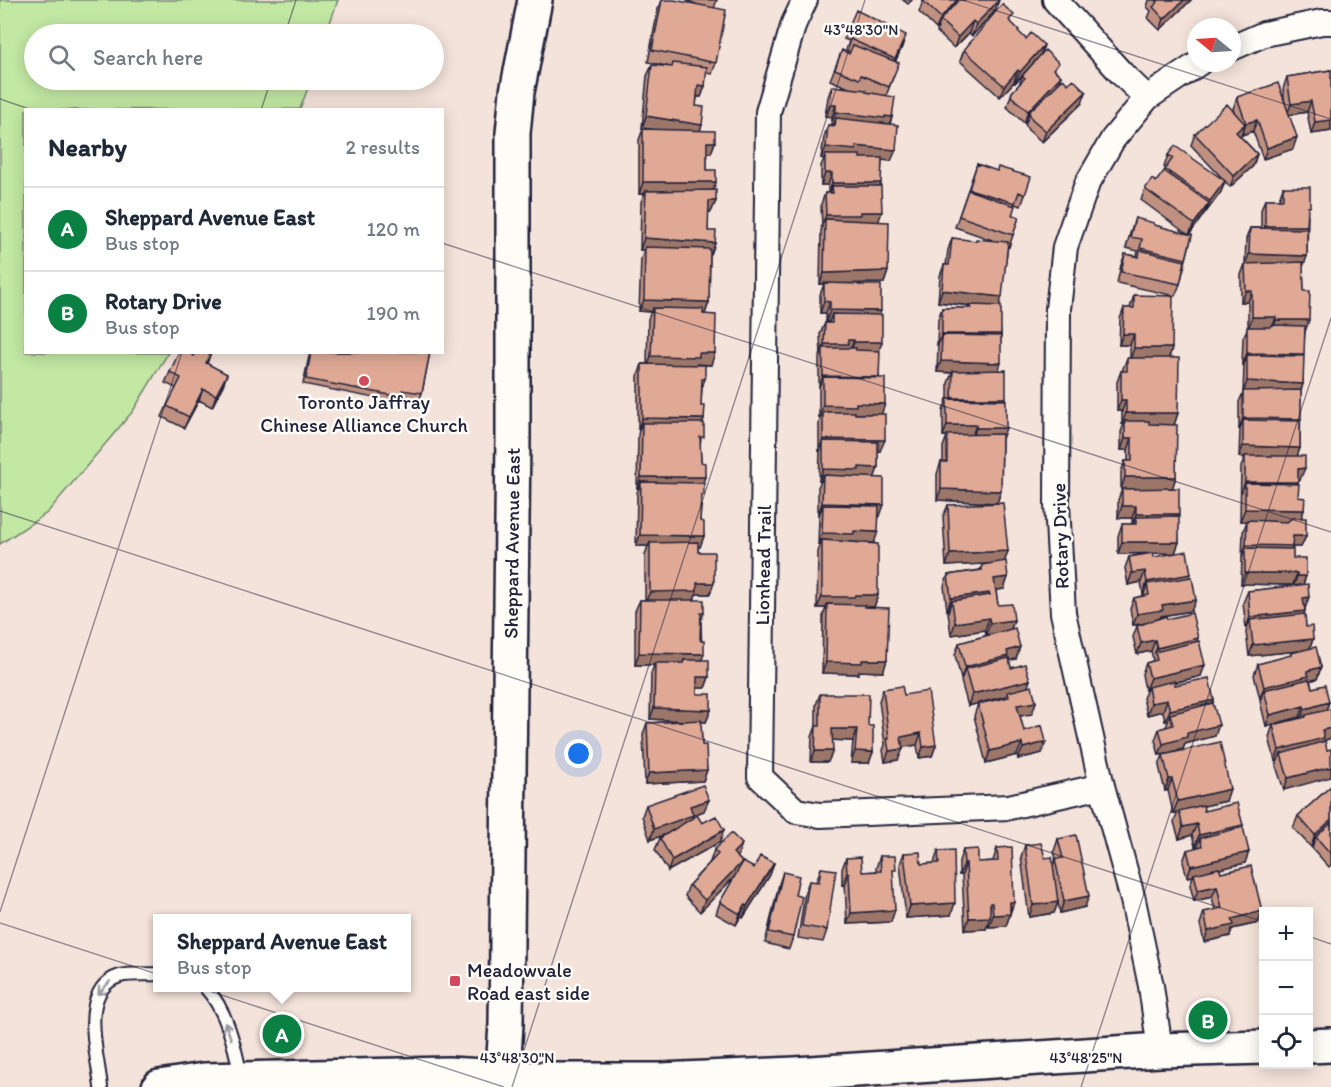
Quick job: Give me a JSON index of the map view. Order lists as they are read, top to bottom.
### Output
{
  "streets": {
    "main road": ["Sheppard Avenue East"],
    "street": ["Rotary Drive", "Lionhead Trail"]
  },
  "crossings": [
    ["Rotary Drive", "Lionhead Trail"]
  ],
  "places": {
    "other": ["Toronto Jaffray Chinese Alliance Church"],
    "transit": ["Meadowvale Road east side"]
  },
  "north": "left",
  "page": {
    "search": "Search here",
    "heading": ["Nearby", "2 results"],
    "list": [
      {
        "mark": "A",
        "name": "Sheppard Avenue East",
        "note": "Bus stop",
        "value": "120 m"
      },
      {
        "mark": "B",
        "name": "Rotary Drive",
        "note": "Bus stop",
        "value": "190 m"
      }
    ],
    "map_buttons": ["+", "−"],
    "popup": ["Sheppard Avenue East", "Bus stop"],
    "pins": ["B", "A"]
  },
  "coordinates": ["43°48'30\"N", "43°48'25\"N"]
}
